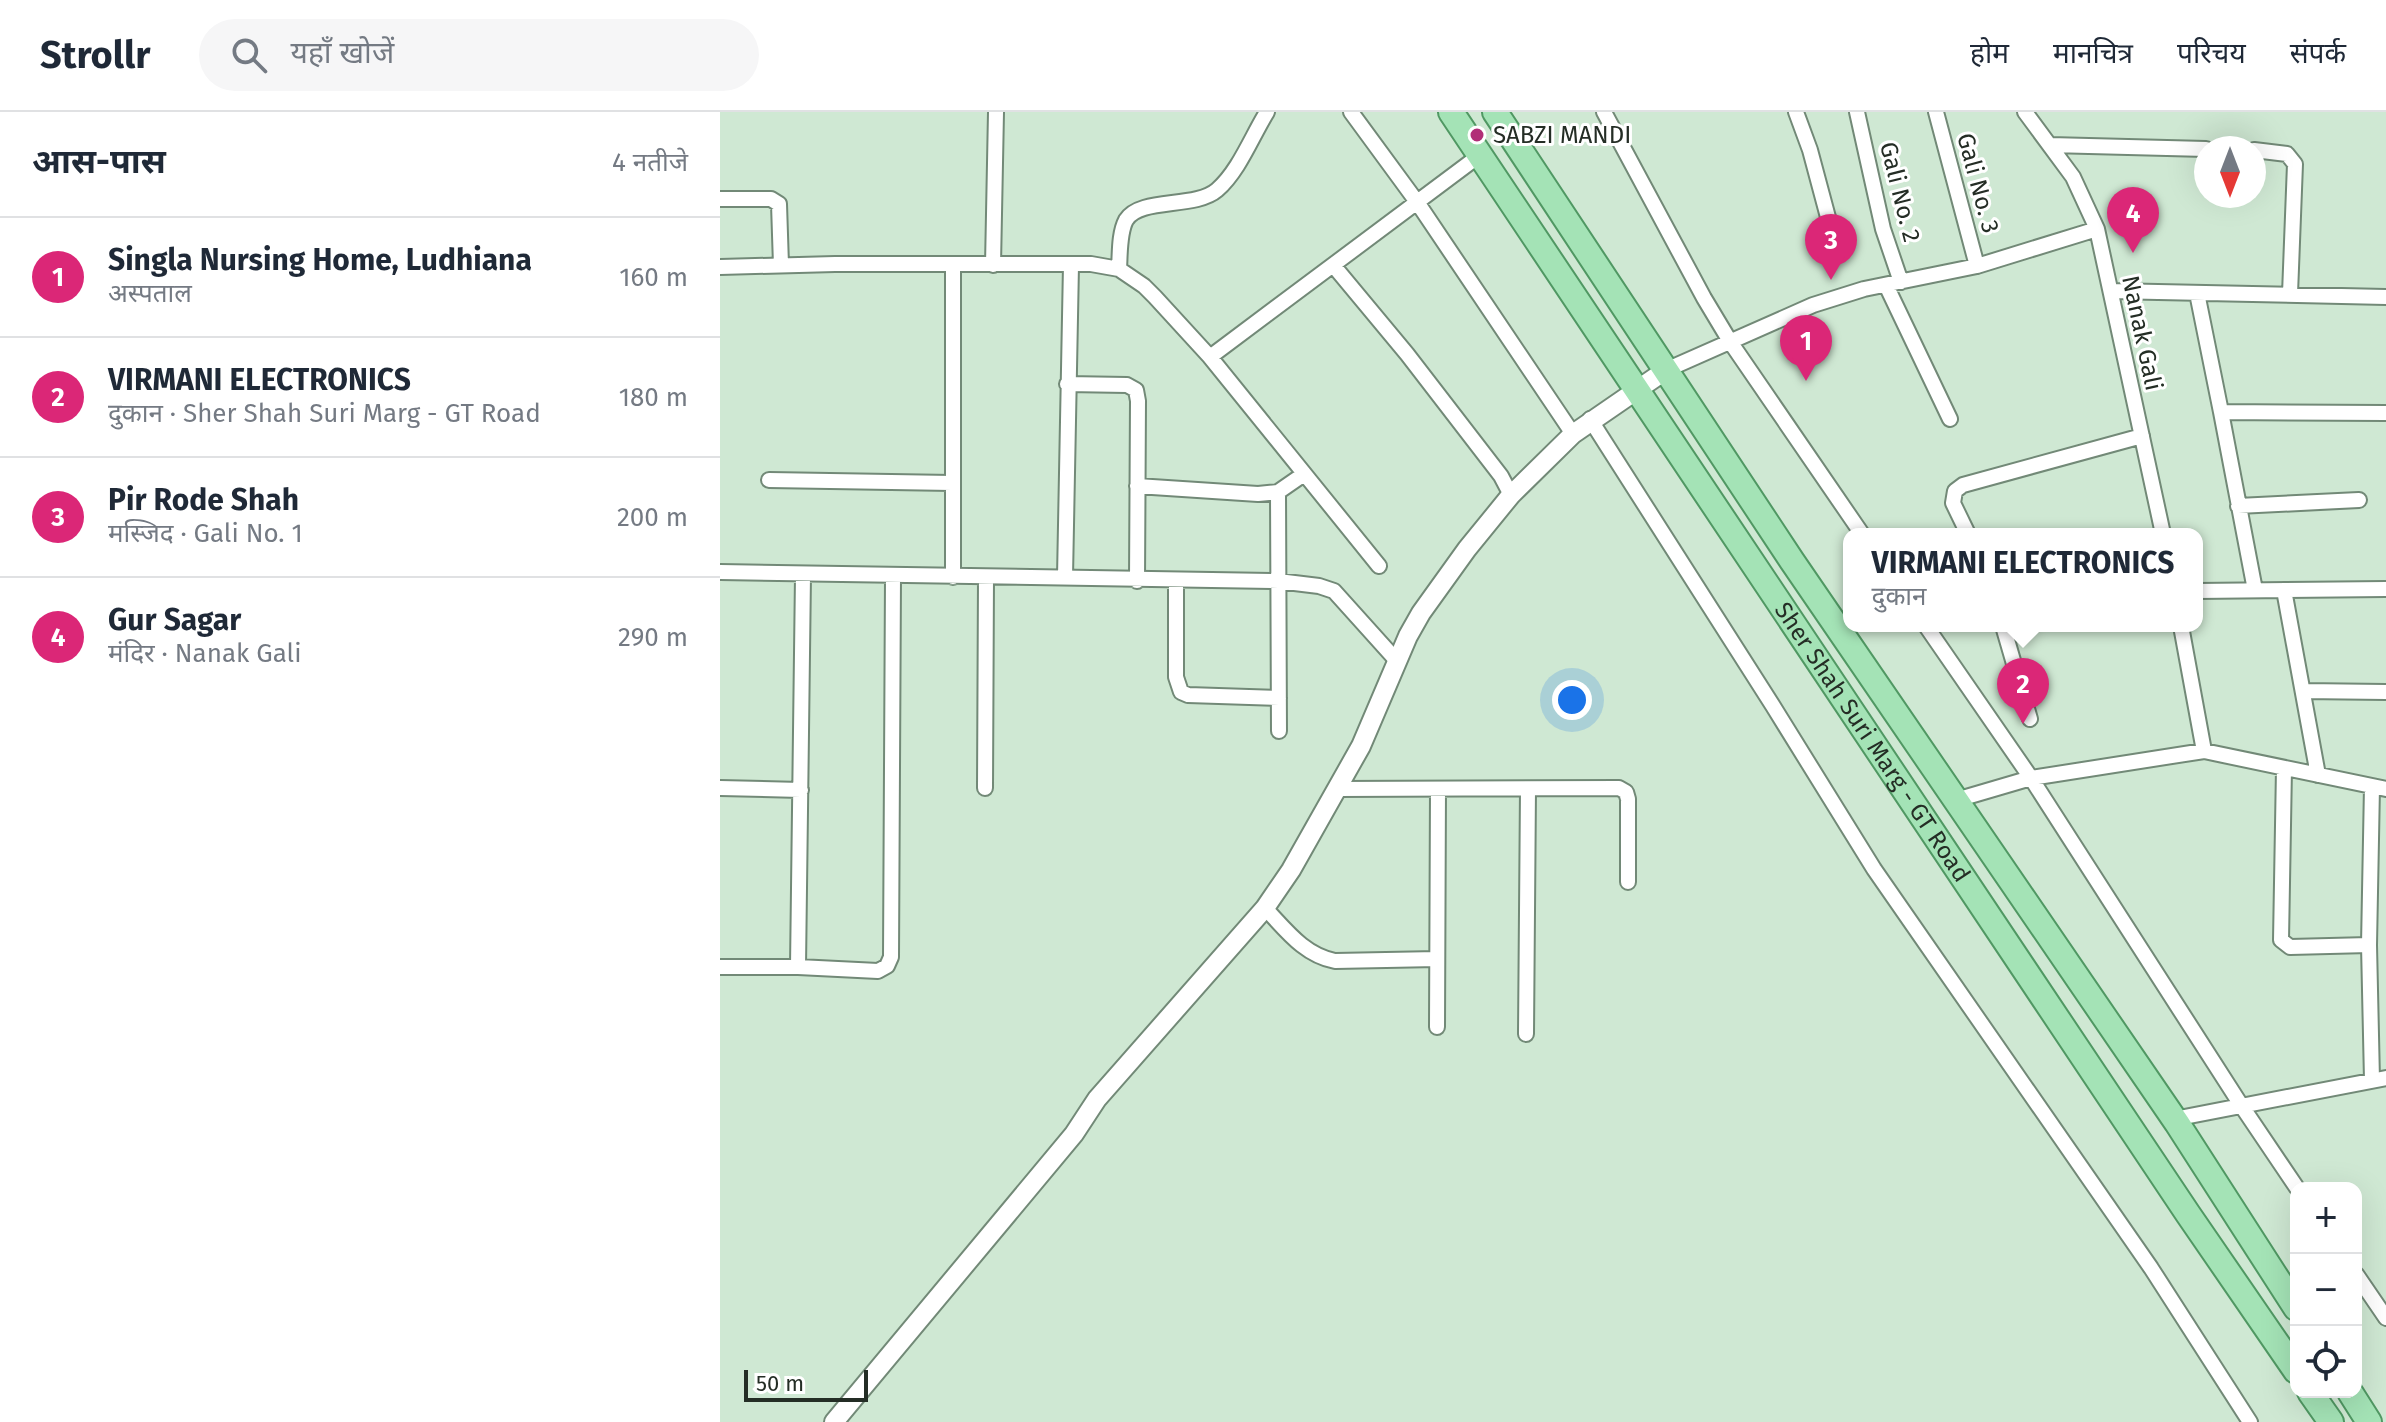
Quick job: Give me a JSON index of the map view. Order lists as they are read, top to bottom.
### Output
{
  "streets": {
    "main road": ["Sher Shah Suri Marg - GT Road"],
    "street": ["Gali No. 3", "Gali No. 2", "Nanak Gali"]
  },
  "places": ["SABZI MANDI"],
  "scale_bar": "50 m",
  "north": "bottom",
  "page": {
    "header": "Strollr",
    "search": "यहाँ खोजें",
    "nav": [
      "होम",
      "मानचित्र",
      "परिचय",
      "संपर्क"
    ],
    "heading": ["आस-पास", "4 नतीजे"],
    "pins": [
      "4",
      "3",
      "1",
      "2"
    ],
    "list": [
      {
        "mark": "1",
        "name": "Singla Nursing Home, Ludhiana",
        "note": "अस्पताल",
        "value": "160 m"
      },
      {
        "mark": "2",
        "name": "VIRMANI ELECTRONICS",
        "note": "दुकान · Sher Shah Suri Marg - GT Road",
        "value": "180 m"
      },
      {
        "mark": "3",
        "name": "Pir Rode Shah",
        "note": "मस्जिद · Gali No. 1",
        "value": "200 m"
      },
      {
        "mark": "4",
        "name": "Gur Sagar",
        "note": "मंदिर · Nanak Gali",
        "value": "290 m"
      }
    ],
    "popup": ["VIRMANI ELECTRONICS", "दुकान"],
    "map_buttons": ["+", "−"],
    "scale": "50 m"
  }
}
